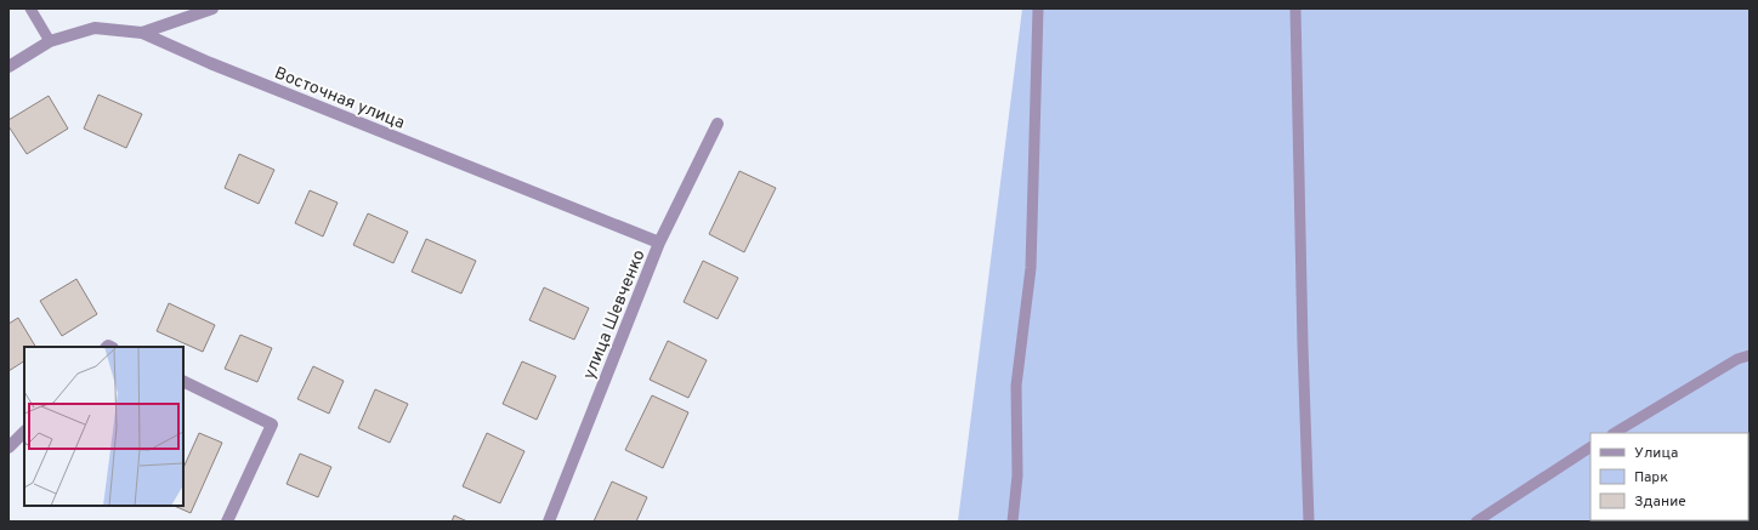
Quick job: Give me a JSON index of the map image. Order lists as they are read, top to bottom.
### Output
{
  "streets": {
    "street": ["Восточная улица", "улица Шевченко"]
  },
  "crossings": [
    ["Восточная улица", "улица Шевченко"]
  ],
  "legend": ["Улица", "Парк", "Здание"]
}
